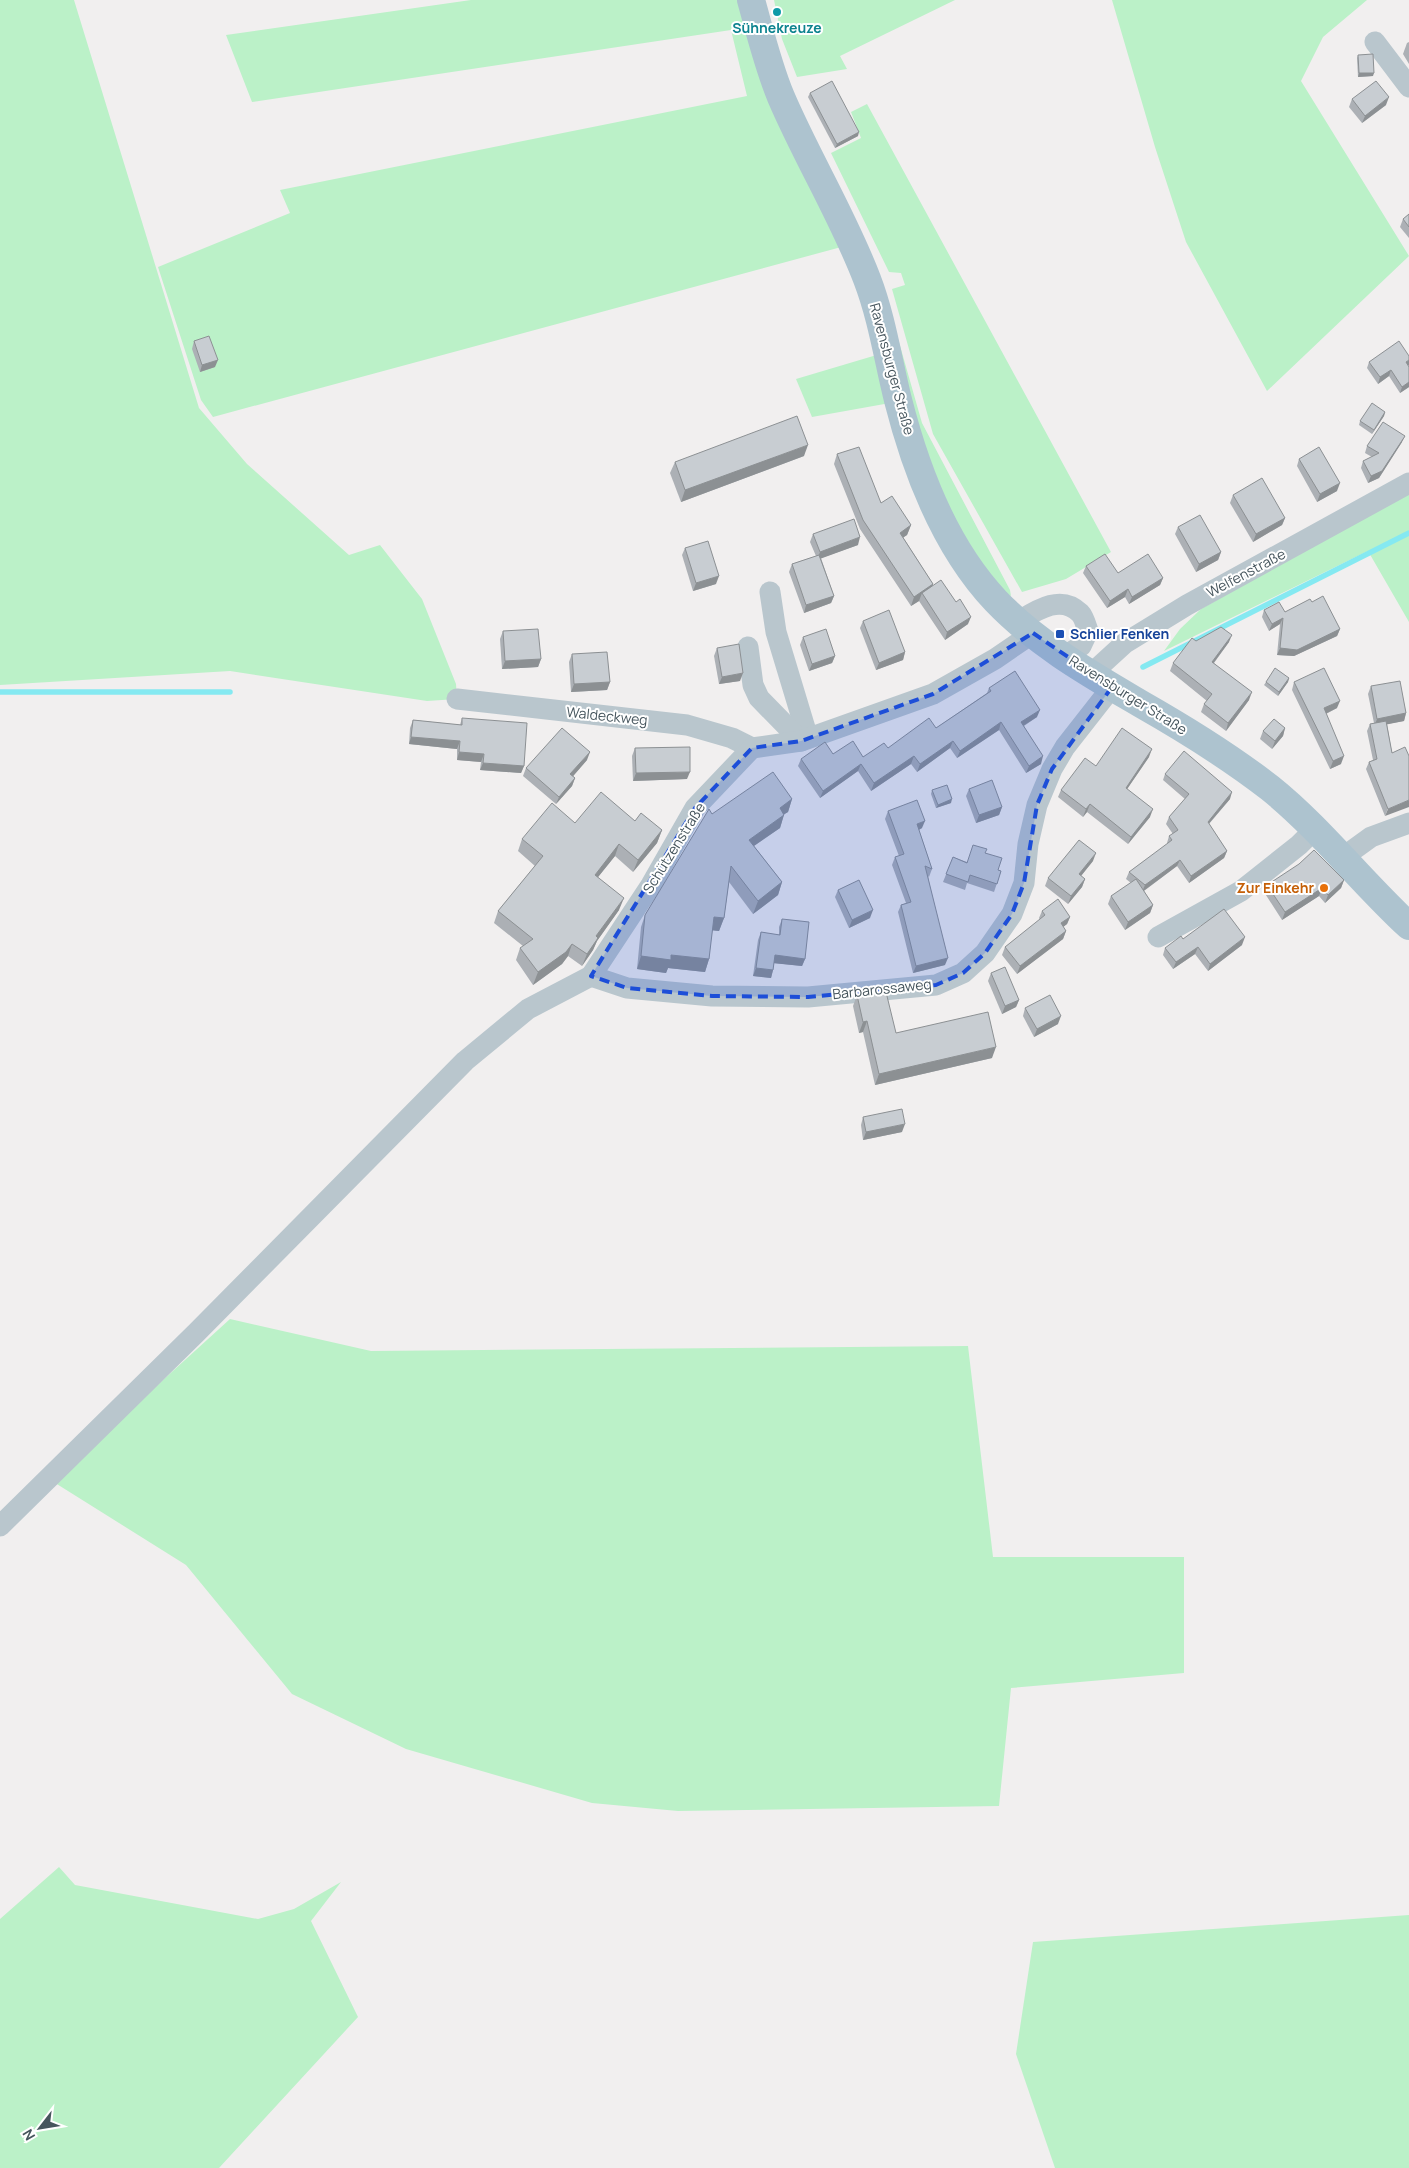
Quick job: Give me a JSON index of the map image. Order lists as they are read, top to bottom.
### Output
{
  "streets": {
    "main road": ["Ravensburger Straße"],
    "street": [
      "Welfenstraße",
      "Waldeckweg",
      "Schützenstraße",
      "Barbarossaweg"
    ]
  },
  "crossings": [
    ["Ravensburger Straße", "Welfenstraße"],
    ["Ravensburger Straße", "Barbarossaweg"],
    ["Welfenstraße", "Barbarossaweg"],
    ["Waldeckweg", "Schützenstraße"],
    ["Schützenstraße", "Barbarossaweg"]
  ],
  "places": {
    "other": ["Sühnekreuze", "Zur Einkehr"],
    "transit": ["Schlier Fenken"]
  },
  "north": "bottom left"
}
